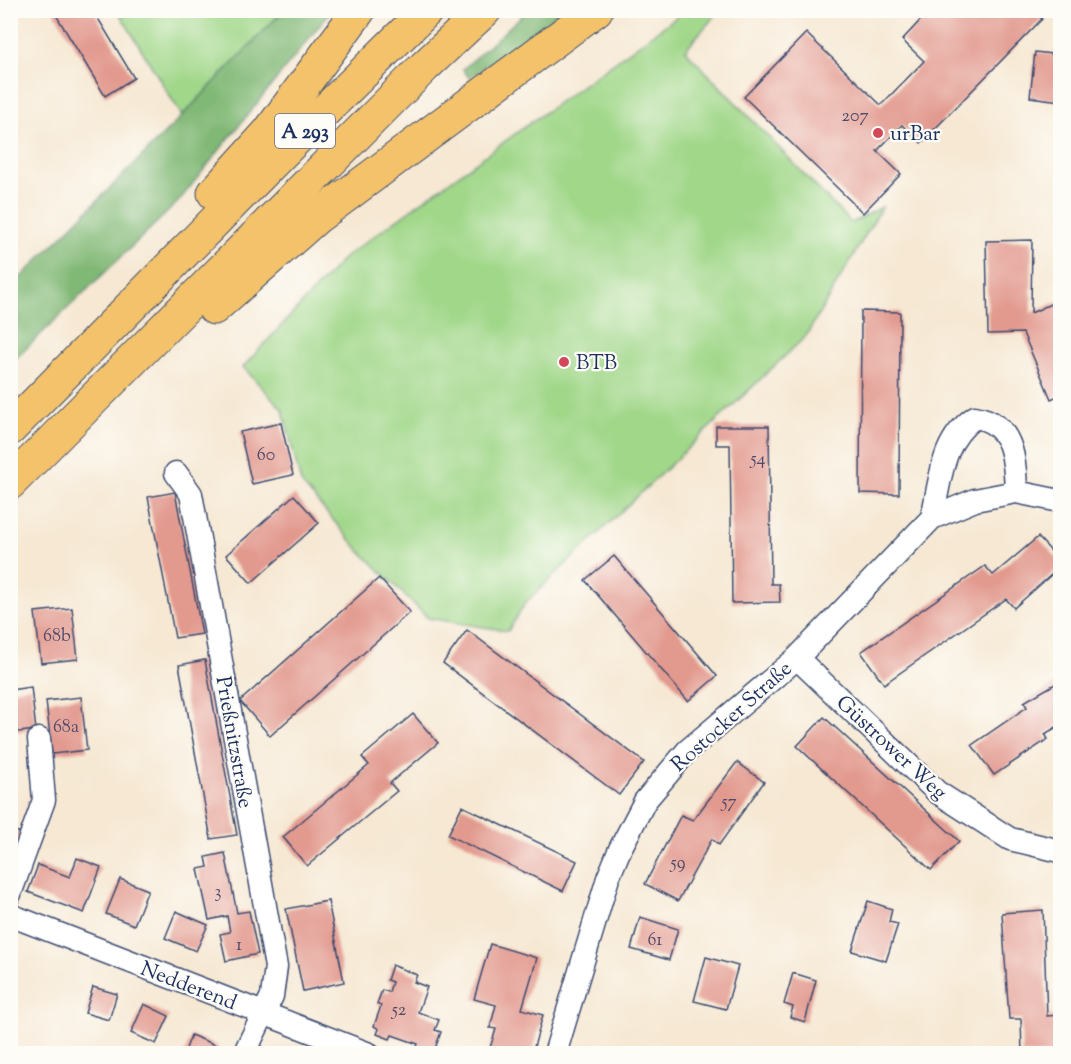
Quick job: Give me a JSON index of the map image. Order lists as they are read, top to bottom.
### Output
{
  "streets": {
    "highway": ["A 293"],
    "street": [
      "Rostocker Straße",
      "Prießnitzstraße",
      "Güstrower Weg",
      "Nedderend"
    ]
  },
  "crossings": [
    ["Rostocker Straße", "Güstrower Weg"],
    ["Prießnitzstraße", "Nedderend"]
  ],
  "places": ["urBar", "BTB"],
  "house_numbers": [
    "207",
    "60",
    "54",
    "68b",
    "68a",
    "57",
    "59",
    "3",
    "61",
    "1",
    "52"
  ]
}
